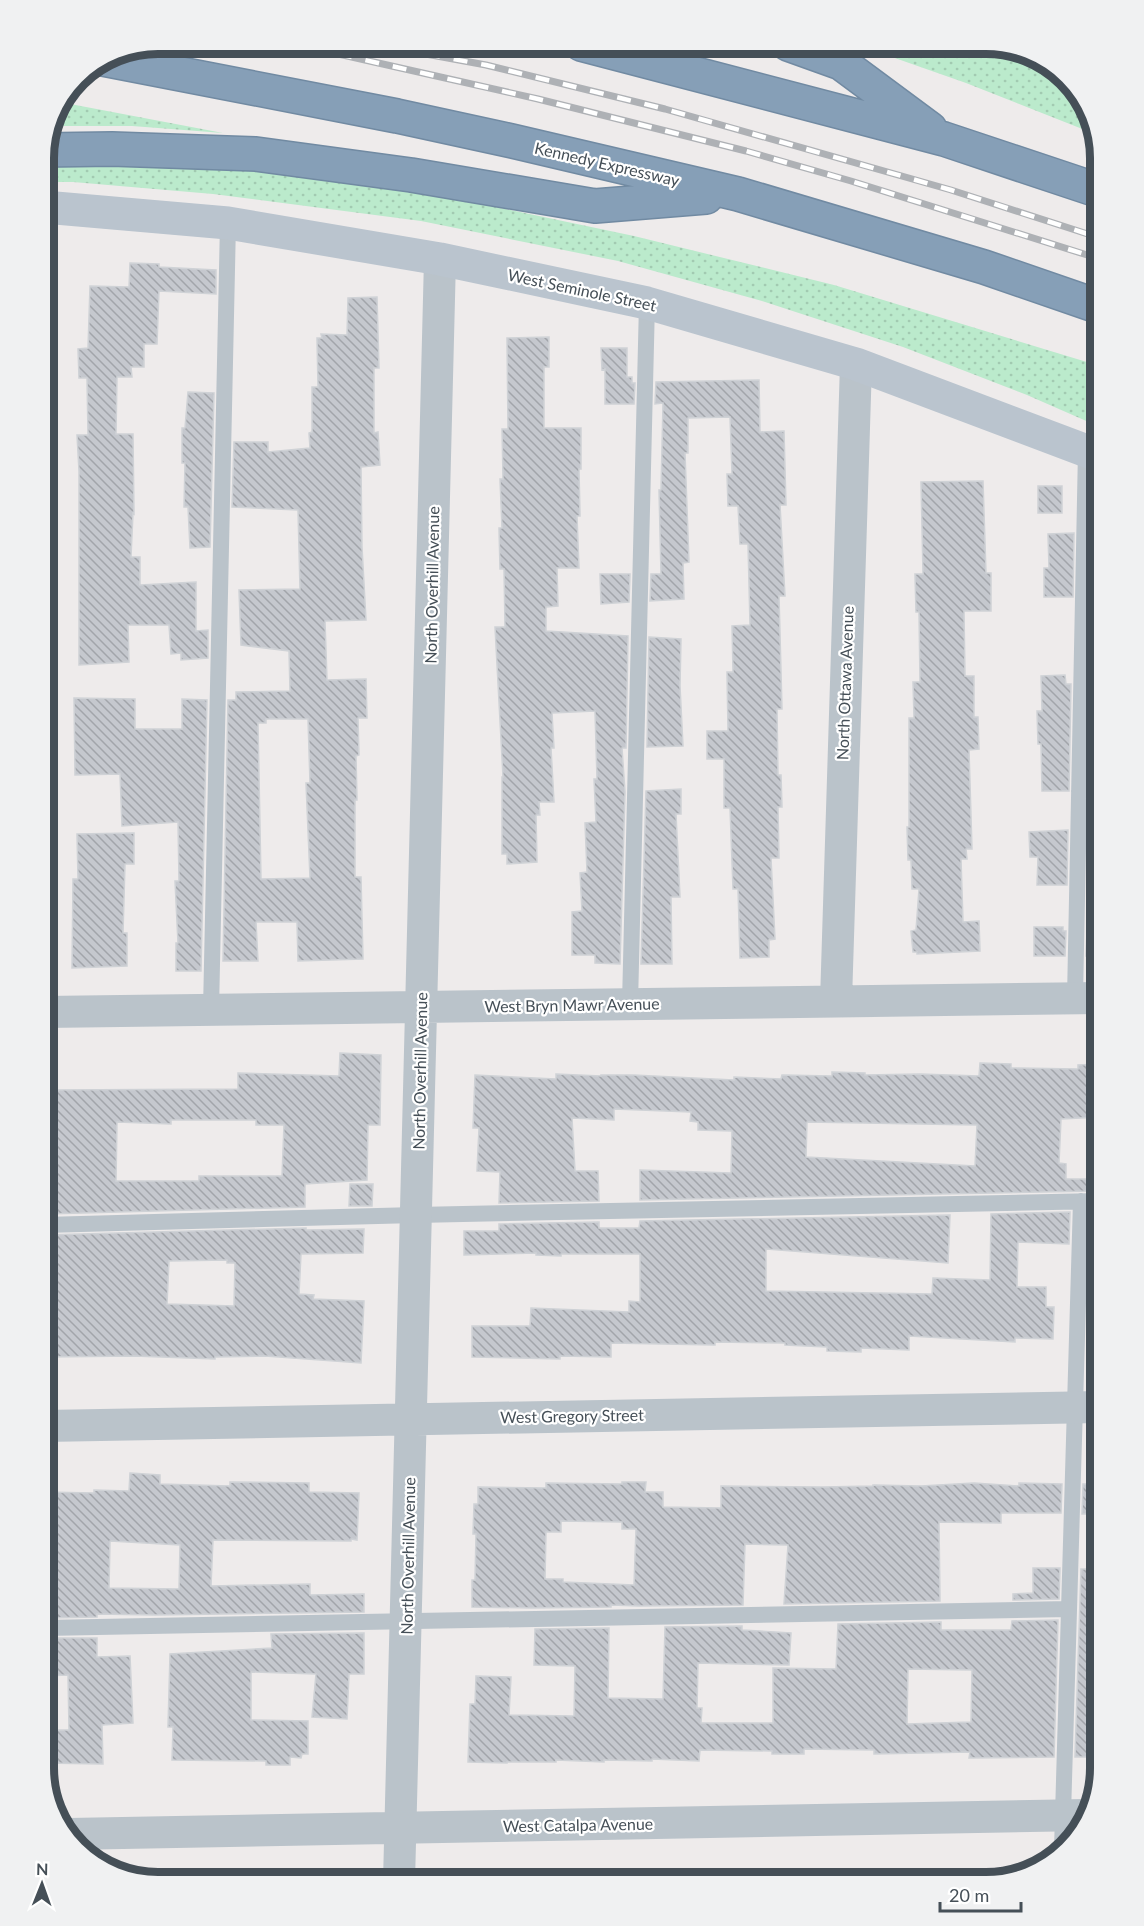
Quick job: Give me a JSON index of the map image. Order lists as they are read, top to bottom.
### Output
{
  "streets": {
    "highway": ["Kennedy Expressway"],
    "street": [
      "West Seminole Street",
      "North Overhill Avenue",
      "North Ottawa Avenue",
      "West Bryn Mawr Avenue",
      "West Gregory Street",
      "West Catalpa Avenue"
    ]
  },
  "crossings": [
    ["West Seminole Street", "North Overhill Avenue"],
    ["West Seminole Street", "North Ottawa Avenue"],
    ["North Overhill Avenue", "West Bryn Mawr Avenue"],
    ["North Overhill Avenue", "West Gregory Street"],
    ["North Overhill Avenue", "West Catalpa Avenue"],
    ["North Ottawa Avenue", "West Bryn Mawr Avenue"]
  ],
  "scale_bar": "20 m",
  "north": "top"
}
